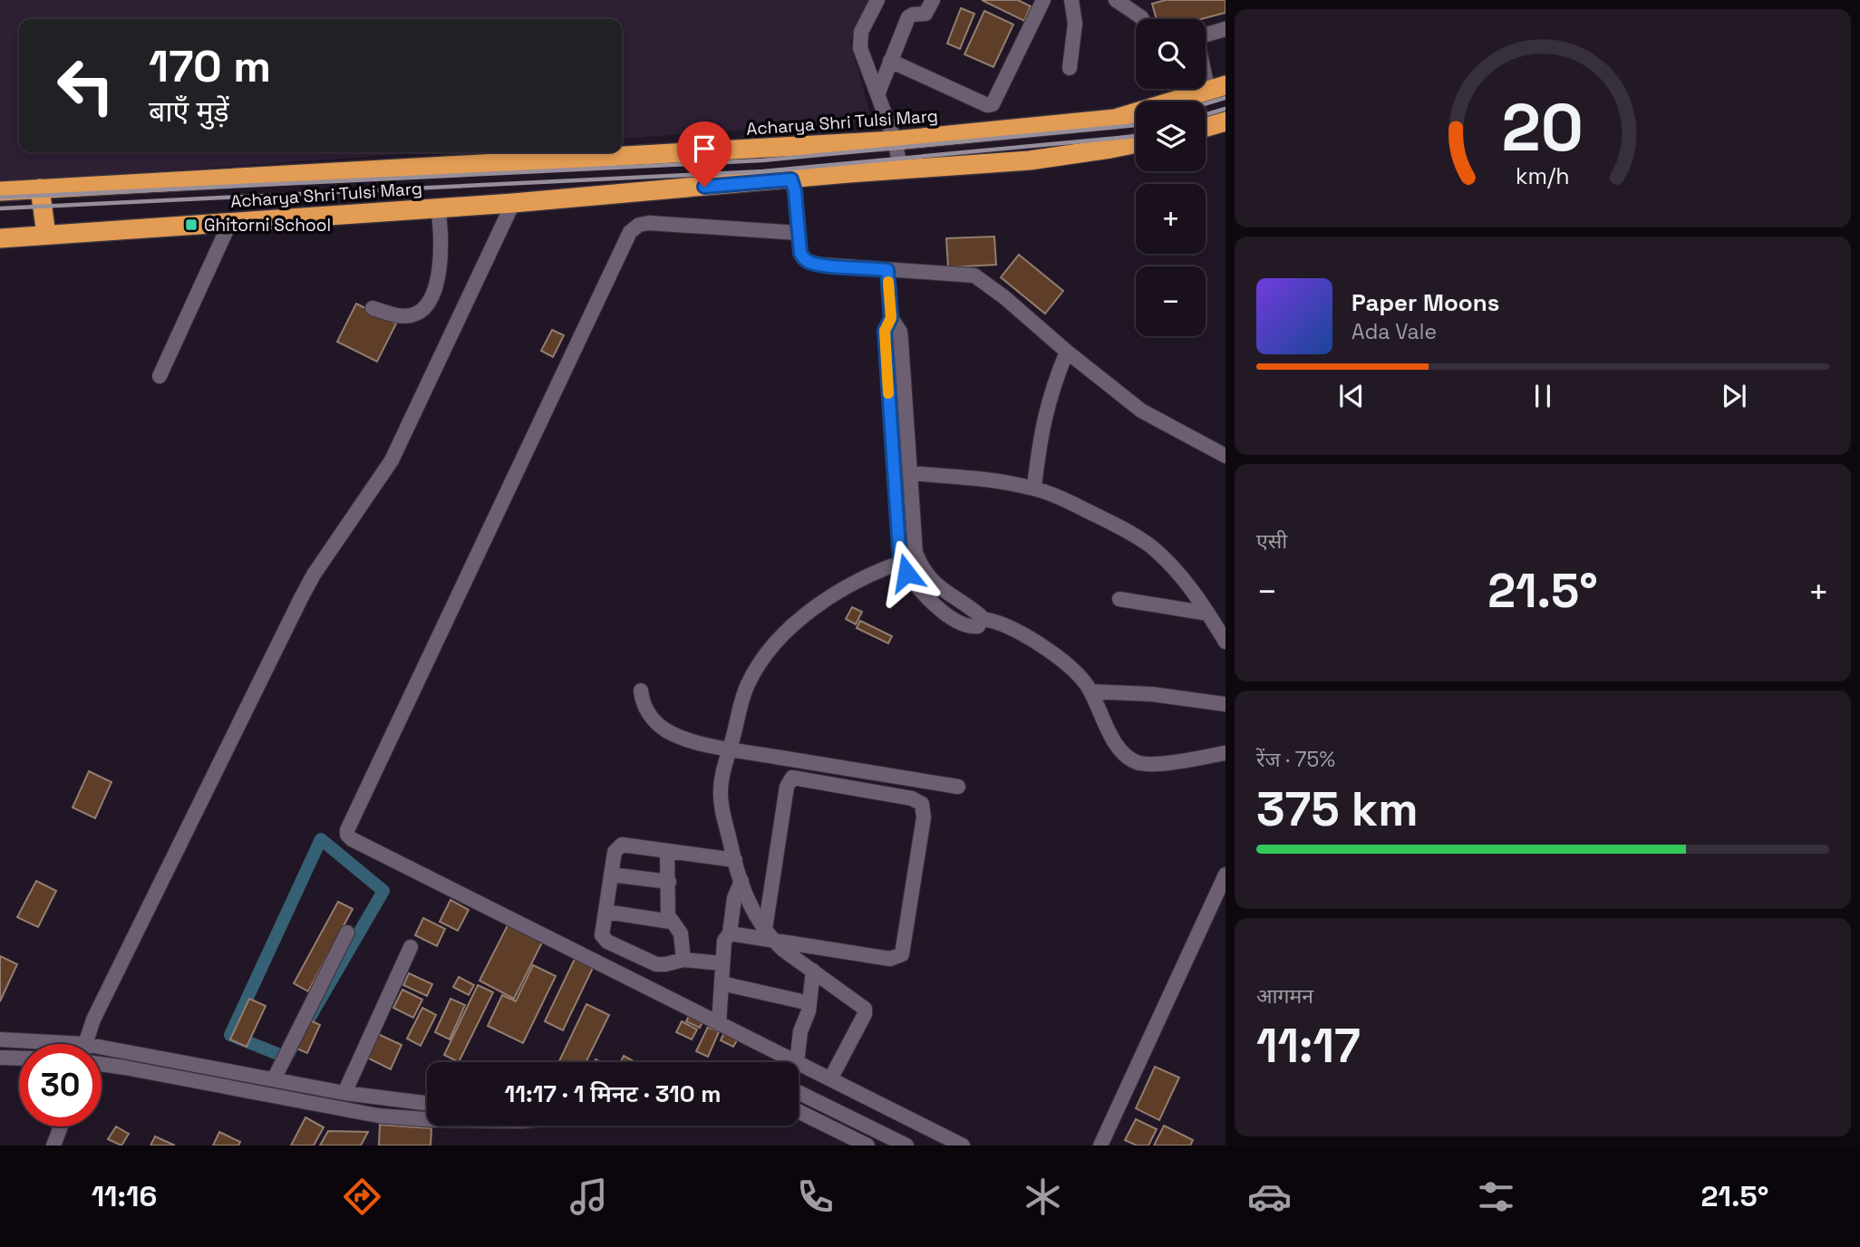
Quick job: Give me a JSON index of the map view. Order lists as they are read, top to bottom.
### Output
{
  "streets": {
    "highway": ["Acharya Shri Tulsi Marg"]
  },
  "places": {
    "transit": ["Ghitorni School"]
  },
  "page": {
    "map_buttons": ["+", "−"],
    "turn": ["170 m", "बाएँ मुड़ें"],
    "song": ["Paper Moons", "Ada Vale"],
    "tile": [
      "एसी",
      ["रेंज · 75%", "375 km"],
      ["आगमन", "11:17"]
    ],
    "heat": ["−", "21.5°", "+"],
    "limit": "30",
    "trip": "11:17 · 1 मिनट · 310 m",
    "tabs": ["11:16", "21.5°"],
    "gauge": ["20", "km/h"]
  }
}
